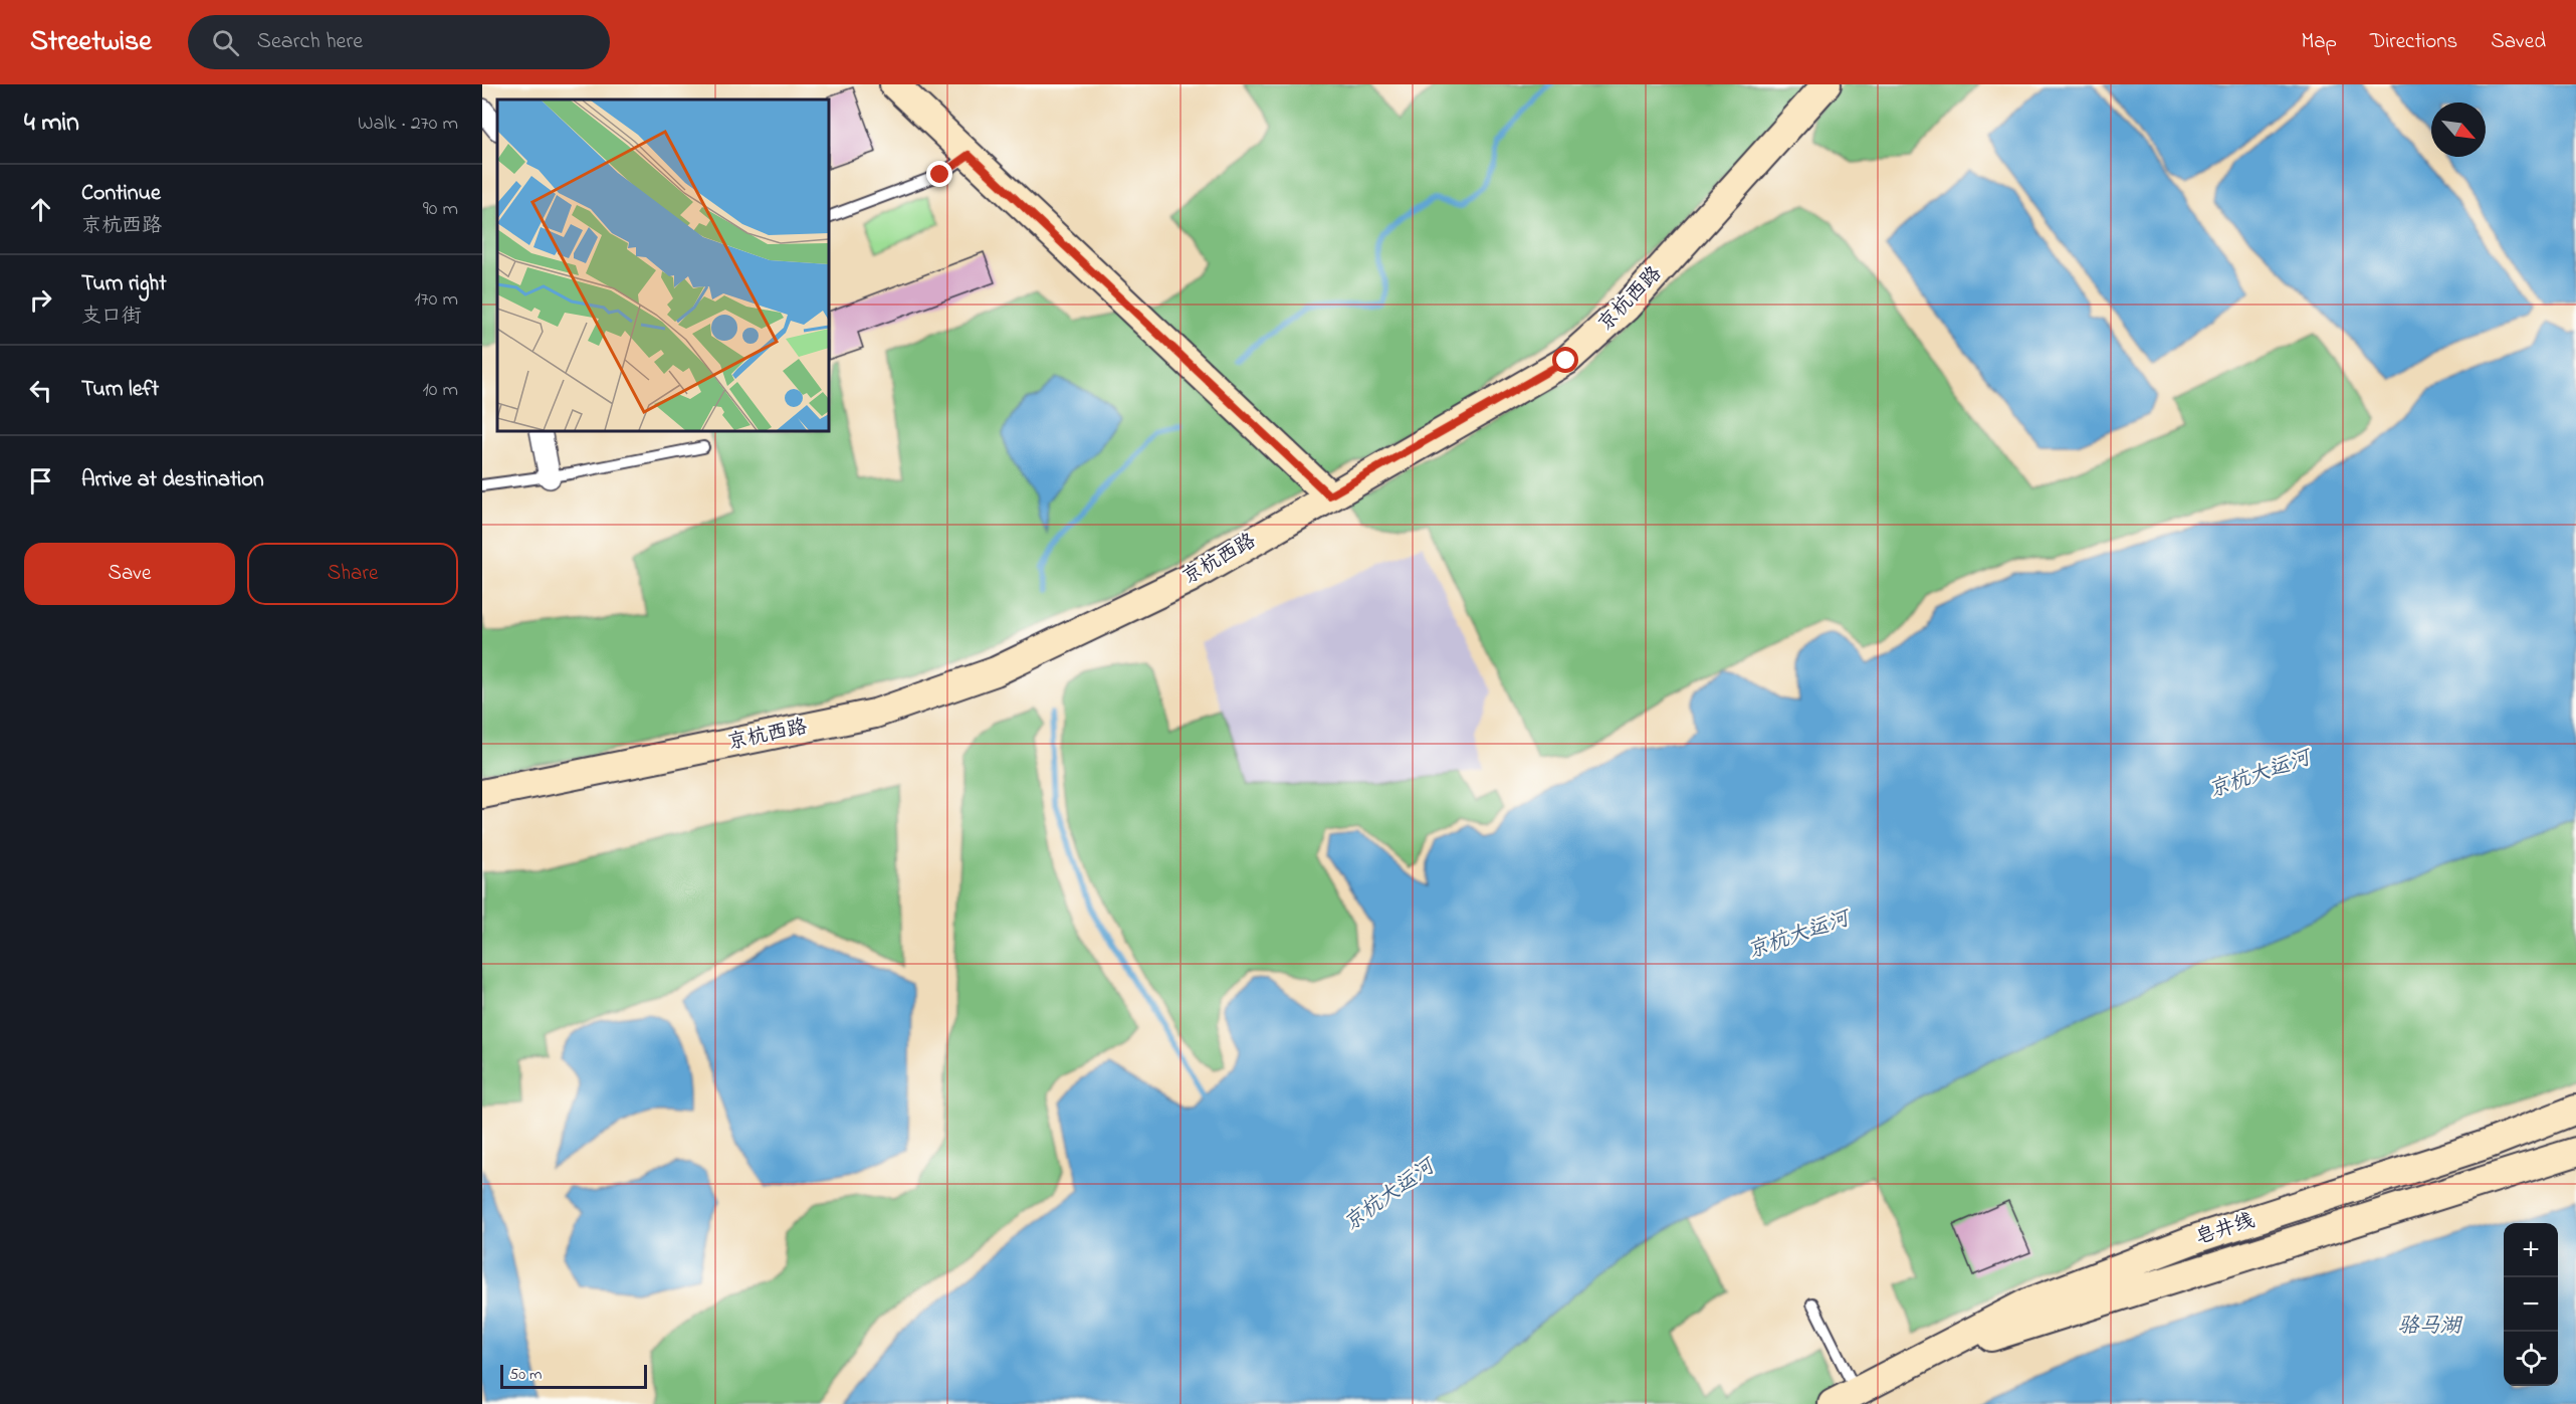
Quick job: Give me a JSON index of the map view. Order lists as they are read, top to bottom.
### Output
{
  "streets": {
    "street": ["京杭西路", "皂井线"]
  },
  "water": ["京杭大运河", "骆马湖"],
  "scale_bar": "50 m",
  "north": "bottom right",
  "page": {
    "header": "Streetwise",
    "search": "Search here",
    "nav": ["Map", "Directions", "Saved"],
    "heading": ["4 min", "Walk · 270 m"],
    "list": [
      ["Continue", "京杭西路", "90 m"],
      ["Turn right", "支口街", "170 m"],
      ["Turn left", "10 m"],
      "Arrive at destination"
    ],
    "buttons": ["Save", "Share"],
    "map_buttons": ["+", "−"],
    "scale": "50 m"
  }
}
